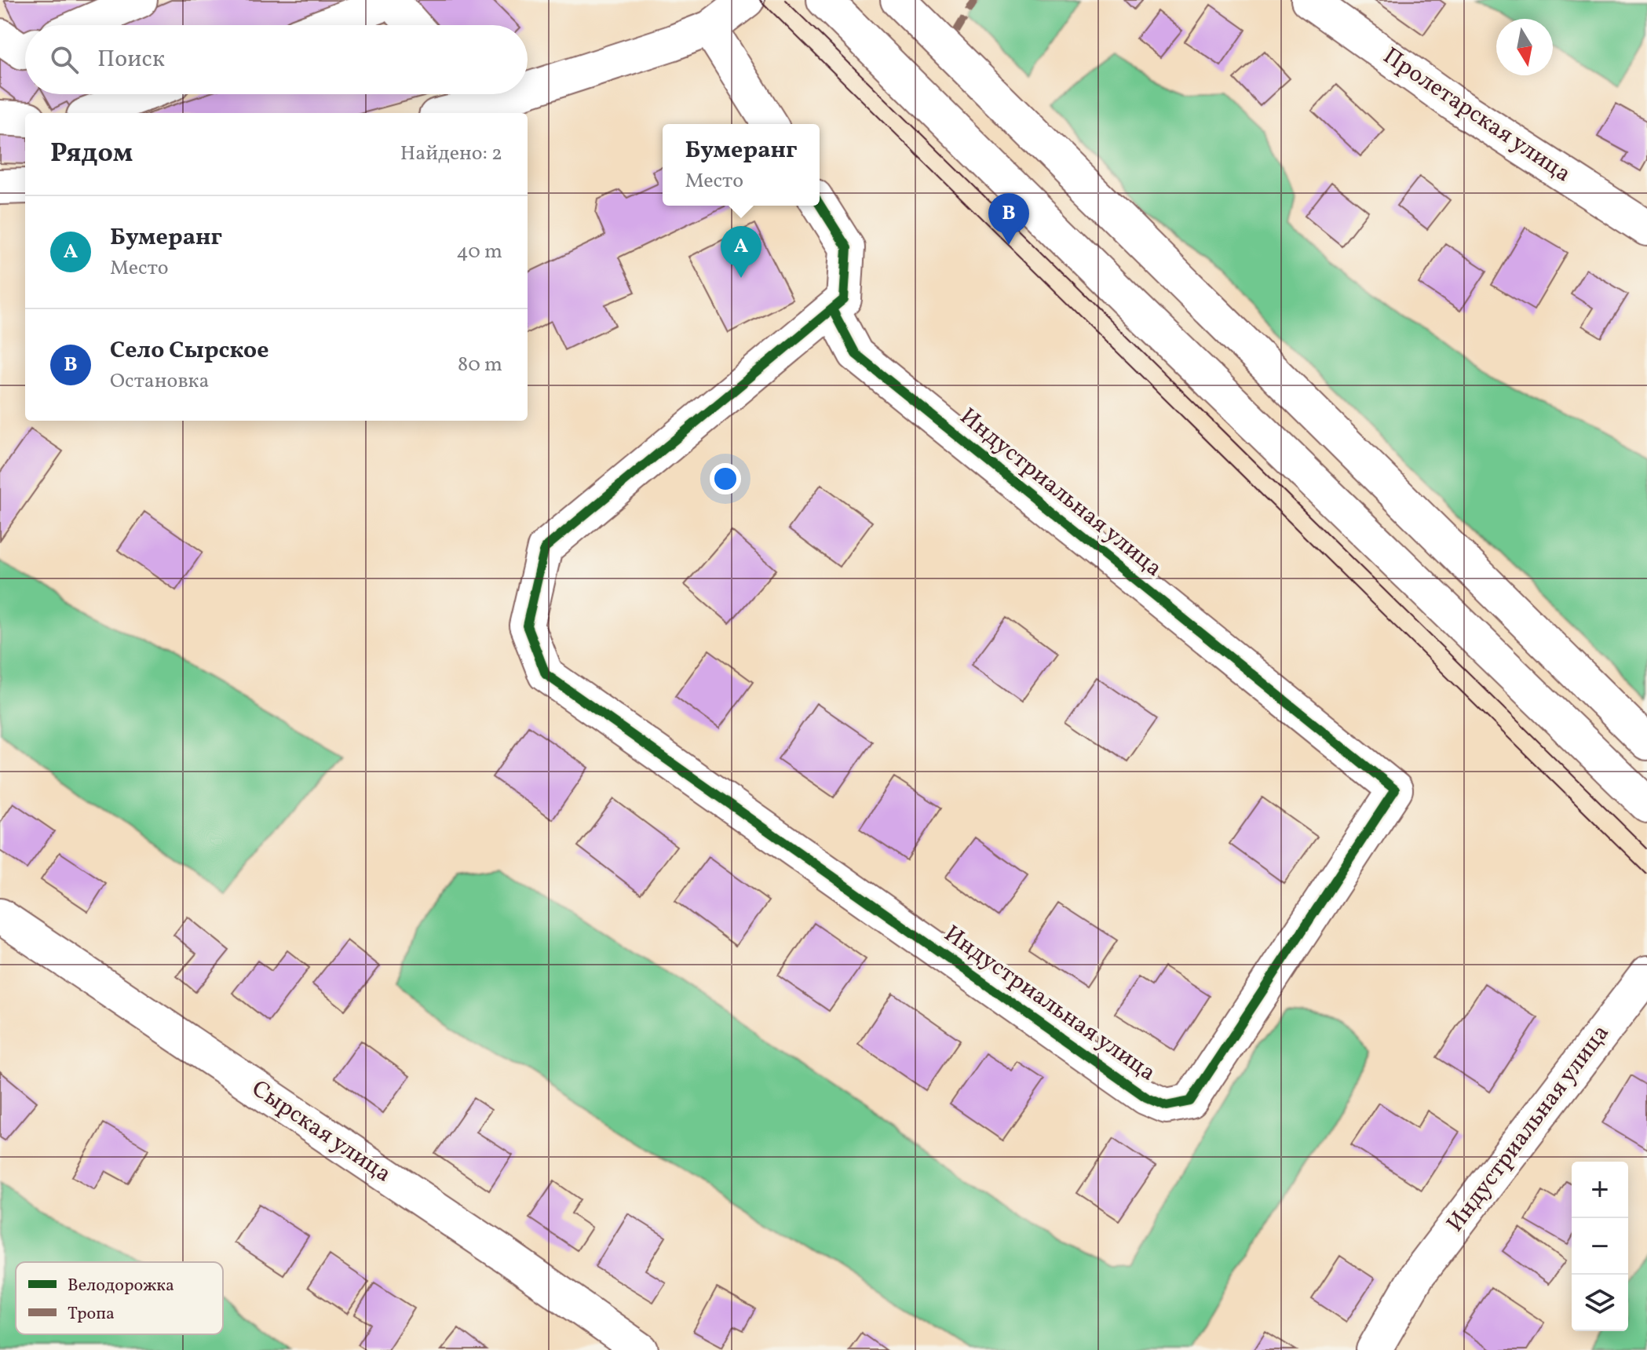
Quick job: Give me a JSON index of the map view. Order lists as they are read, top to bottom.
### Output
{
  "streets": {
    "street": ["Пролетарская улица", "Индустриальная улица", "Сырская улица"]
  },
  "legend": ["Велодорожка", "Тропа"],
  "north": "bottom",
  "page": {
    "search": "Поиск",
    "heading": ["Рядом", "Найдено: 2"],
    "popup": ["Бумеранг", "Место"],
    "pins": ["B", "A"],
    "list": [
      {
        "mark": "A",
        "name": "Бумеранг",
        "note": "Место",
        "value": "40 m"
      },
      {
        "mark": "B",
        "name": "Село Сырское",
        "note": "Остановка",
        "value": "80 m"
      }
    ],
    "map_buttons": ["+", "−"]
  }
}
